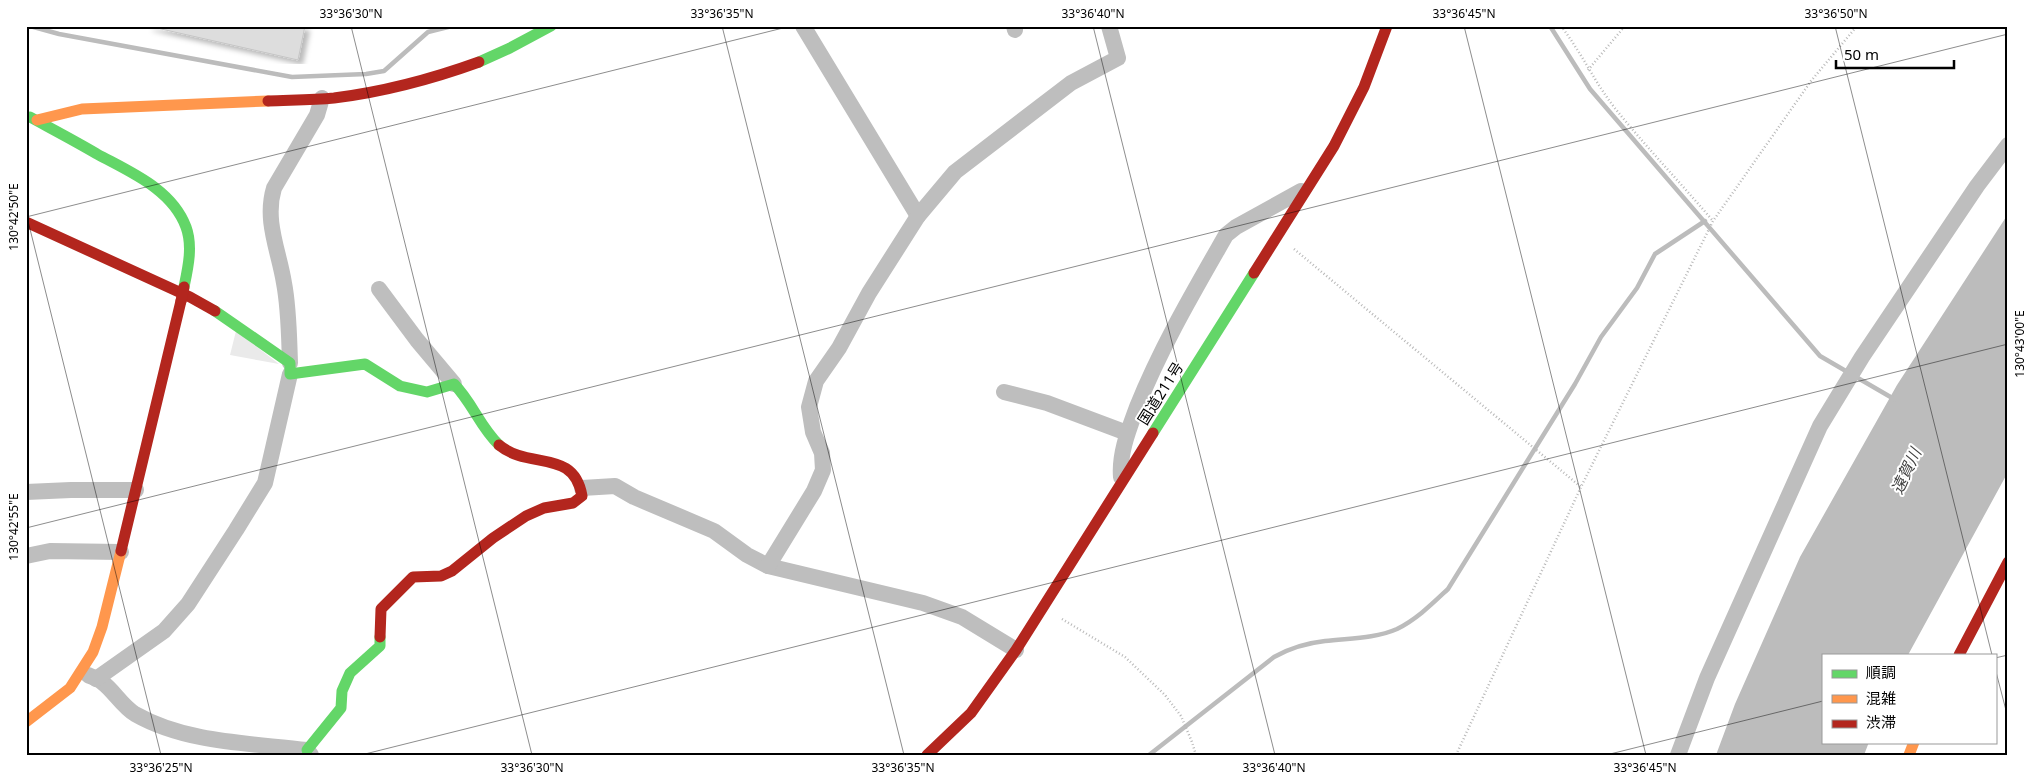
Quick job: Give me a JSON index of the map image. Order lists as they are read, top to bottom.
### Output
{
  "streets": {
    "main road": ["国道211号"]
  },
  "water": ["遠賀川"],
  "legend": ["順調", "混雑", "渋滞"],
  "scale_bar": "50 m",
  "coordinates": [
    "33°36'30\"N",
    "33°36'35\"N",
    "33°36'40\"N",
    "33°36'45\"N",
    "33°36'50\"N",
    "130°42'50\"E",
    "130°43'00\"E",
    "130°42'55\"E",
    "33°36'25\"N"
  ]
}
